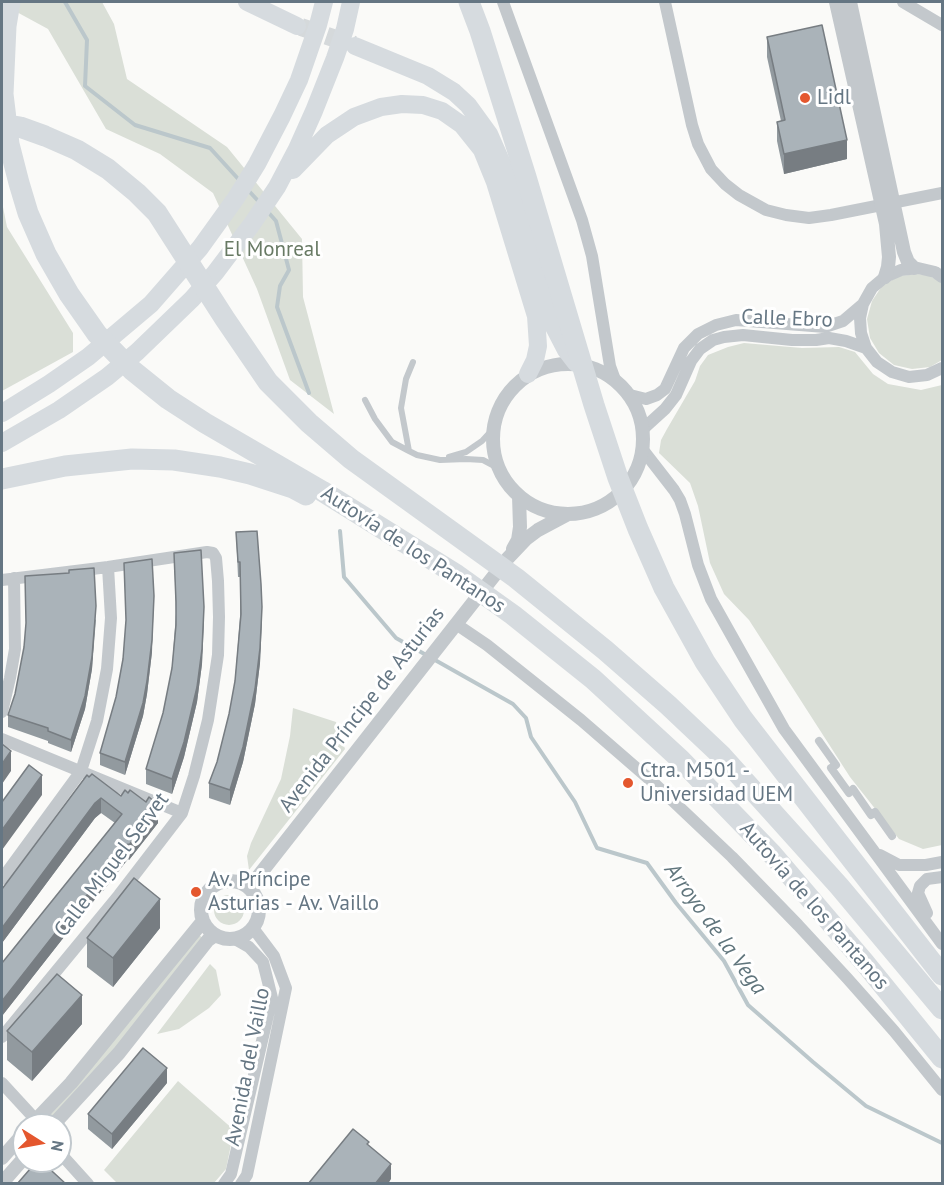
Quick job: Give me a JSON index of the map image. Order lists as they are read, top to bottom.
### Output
{
  "streets": {
    "highway": ["Autovía de los Pantanos"],
    "street": [
      "Calle Ebro",
      "Avenida Príncipe de Asturias",
      "Calle Miguel Servet",
      "Avenida del Vaillo"
    ]
  },
  "crossings": [
    ["Calle Ebro", "Avenida Príncipe de Asturias"],
    ["Avenida Príncipe de Asturias", "Avenida del Vaillo"]
  ],
  "water": ["Arroyo de la Vega"],
  "parks": ["El Monreal"],
  "places": ["Lidl", "Ctra. M501 - Universidad UEM", "Av. Príncipe Asturias - Av. Vaillo"],
  "north": "right"
}
